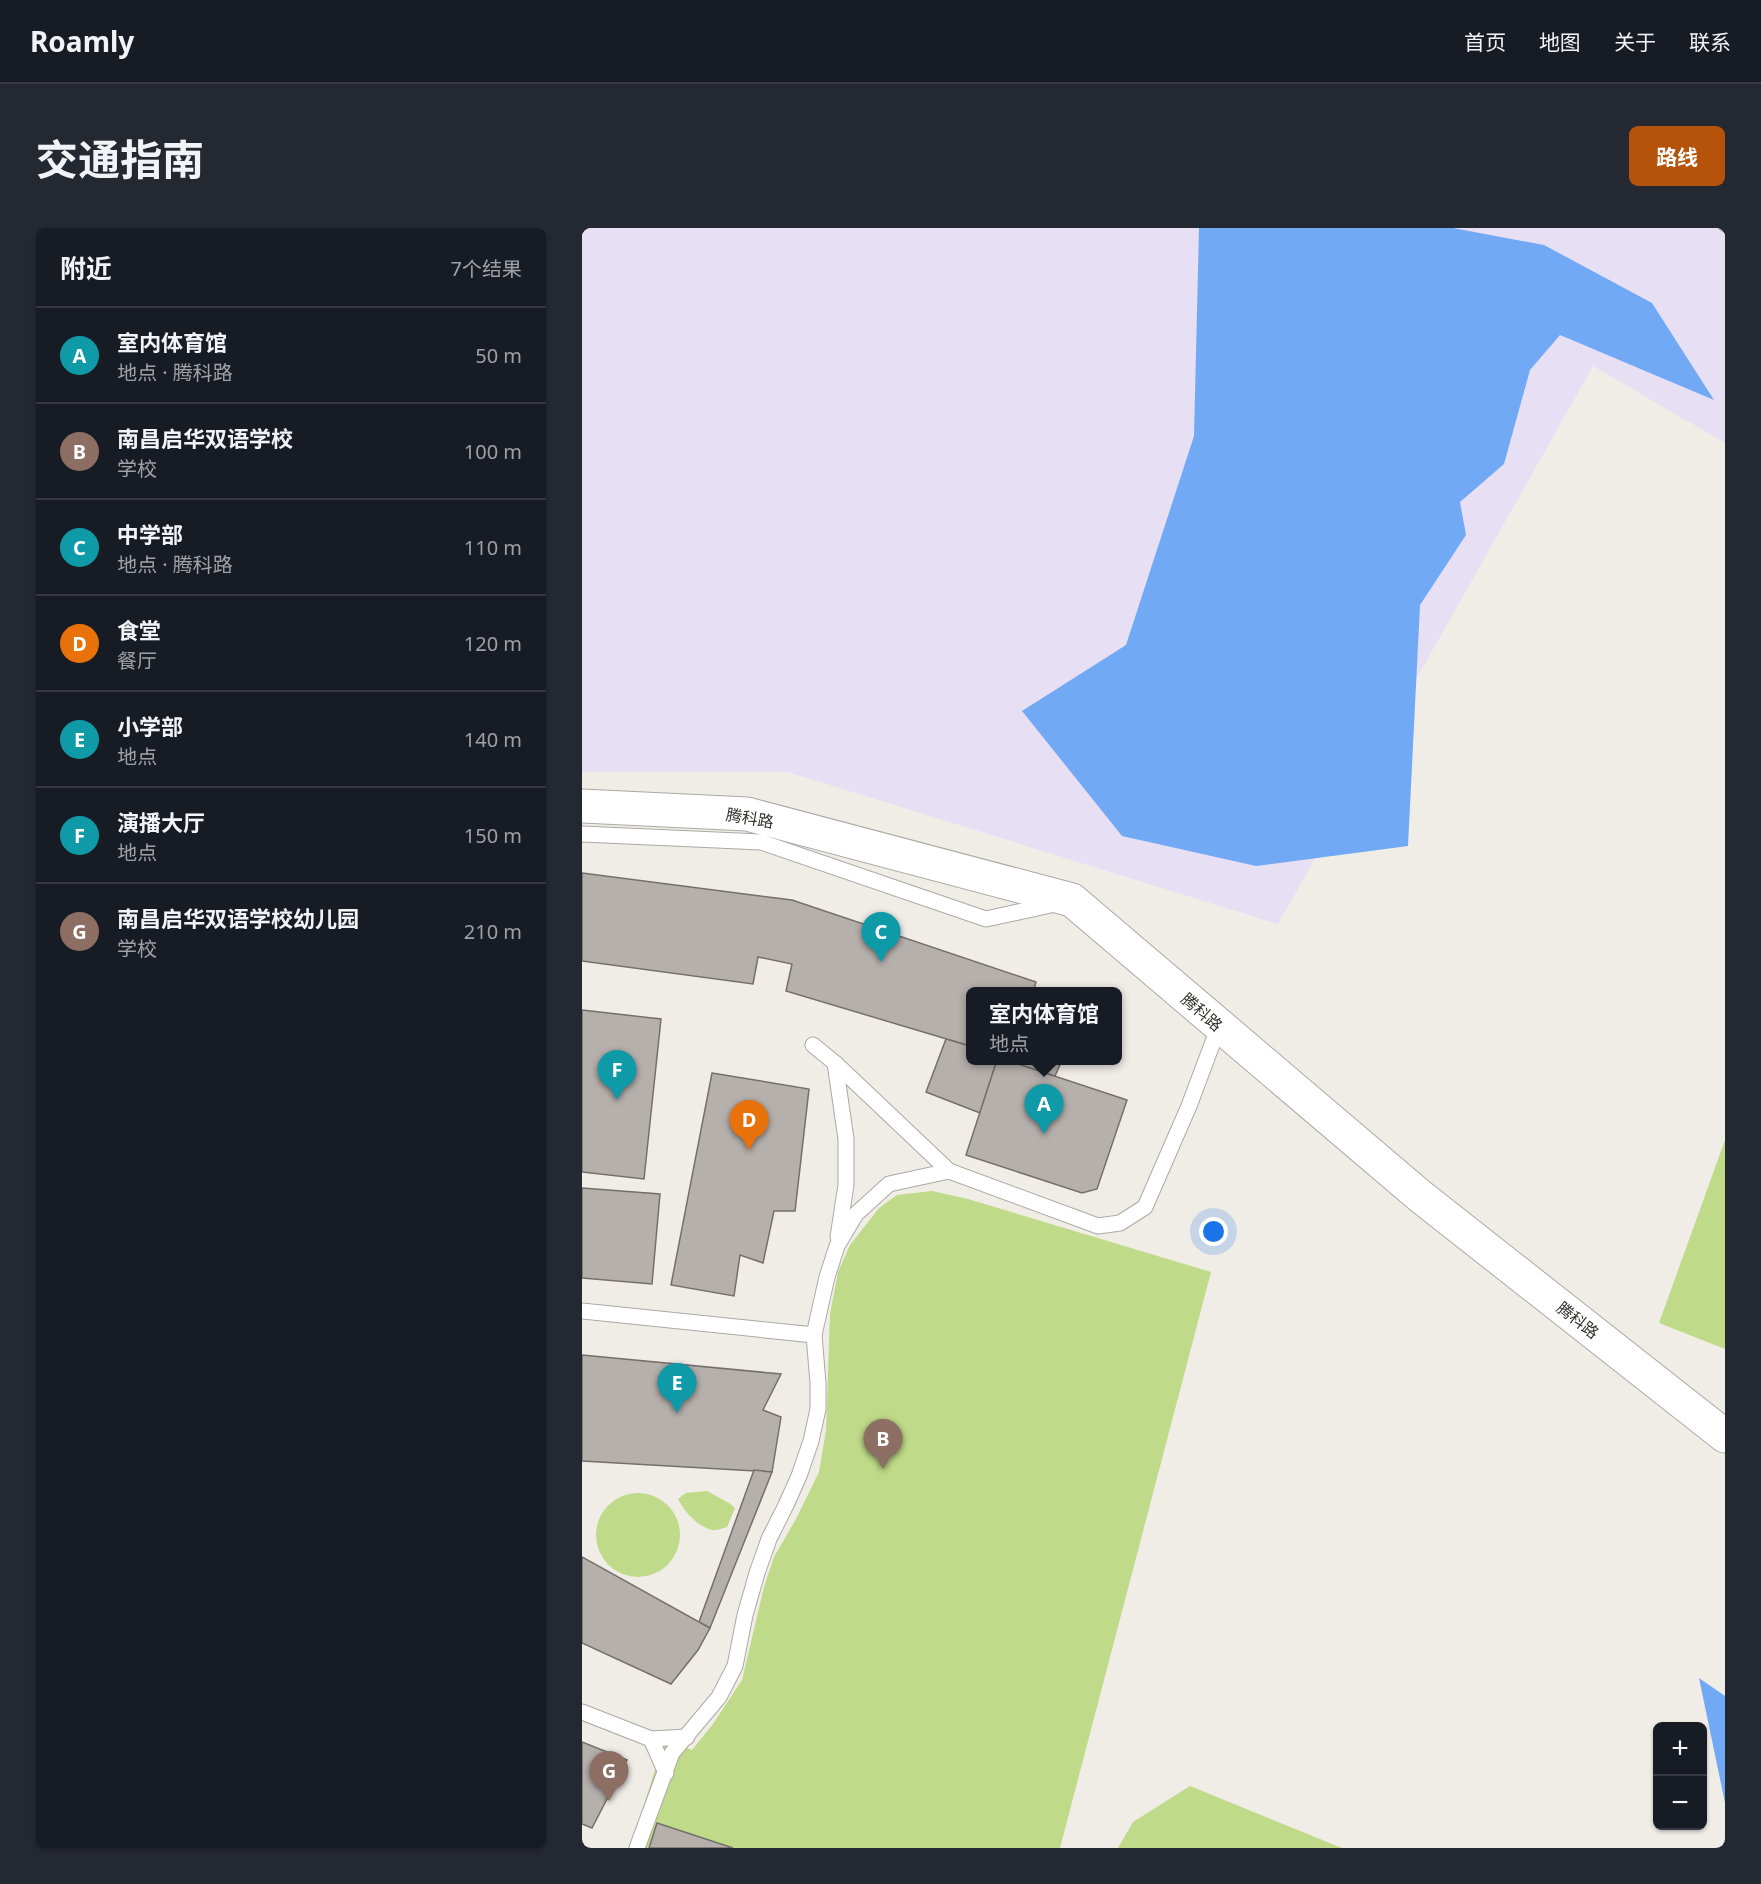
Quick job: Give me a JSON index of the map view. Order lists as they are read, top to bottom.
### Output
{
  "streets": {
    "street": ["腾科路"]
  },
  "page": {
    "header": "Roamly",
    "nav": [
      "首页",
      "地图",
      "关于",
      "联系"
    ],
    "title": "交通指南",
    "buttons": "路线",
    "heading": ["附近", "7个结果"],
    "list": [
      {
        "mark": "A",
        "name": "室内体育馆",
        "note": "地点 · 腾科路",
        "value": "50 m"
      },
      {
        "mark": "B",
        "name": "南昌启华双语学校",
        "note": "学校",
        "value": "100 m"
      },
      {
        "mark": "C",
        "name": "中学部",
        "note": "地点 · 腾科路",
        "value": "110 m"
      },
      {
        "mark": "D",
        "name": "食堂",
        "note": "餐厅",
        "value": "120 m"
      },
      {
        "mark": "E",
        "name": "小学部",
        "note": "地点",
        "value": "140 m"
      },
      {
        "mark": "F",
        "name": "演播大厅",
        "note": "地点",
        "value": "150 m"
      },
      {
        "mark": "G",
        "name": "南昌启华双语学校幼儿园",
        "note": "学校",
        "value": "210 m"
      }
    ],
    "pins": [
      "C",
      "F",
      "A",
      "D",
      "E",
      "B",
      "G"
    ],
    "popup": ["室内体育馆", "地点"],
    "map_buttons": ["+", "−"]
  }
}
